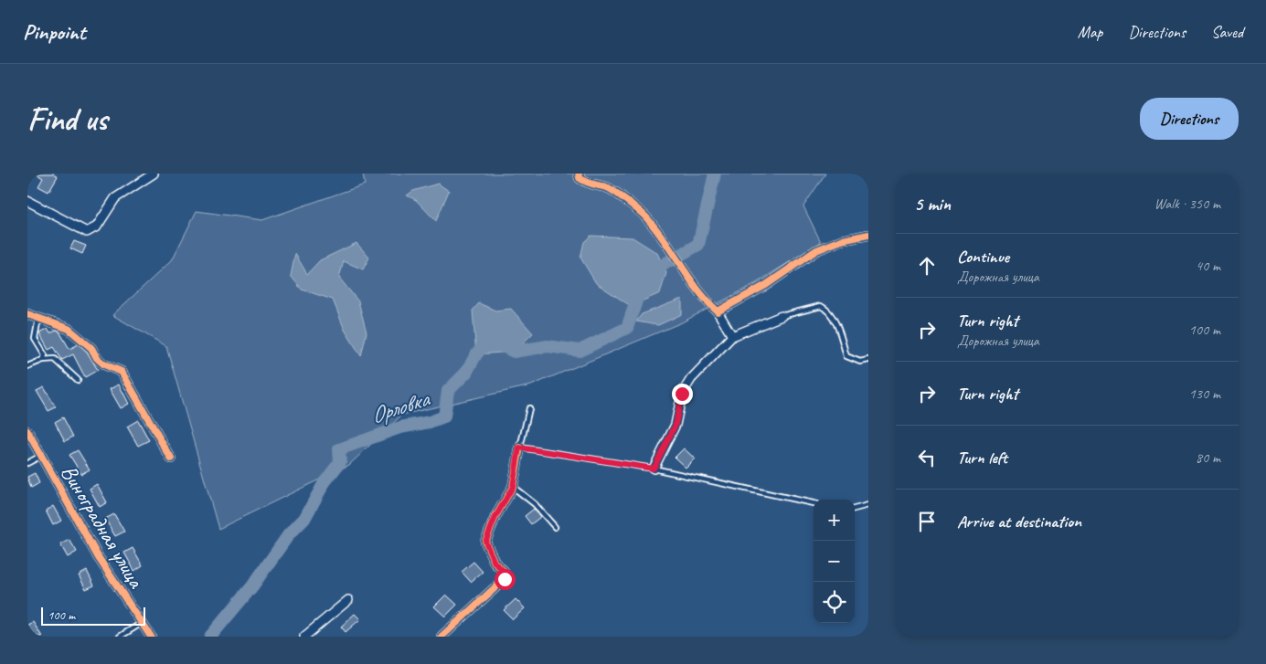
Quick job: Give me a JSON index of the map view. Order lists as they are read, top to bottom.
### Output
{
  "streets": {
    "street": ["Виноградная улица"]
  },
  "water": ["Орловка"],
  "scale_bar": "100 m",
  "page": {
    "header": "Pinpoint",
    "nav": ["Map", "Directions", "Saved"],
    "buttons": "Directions",
    "title": "Find us",
    "heading": ["5 min", "Walk · 350 m"],
    "list": [
      ["Continue", "Дорожная улица", "40 m"],
      ["Turn right", "Дорожная улица", "100 m"],
      ["Turn right", "130 m"],
      ["Turn left", "80 m"],
      "Arrive at destination"
    ],
    "map_buttons": ["+", "−"],
    "scale": "100 m"
  }
}
